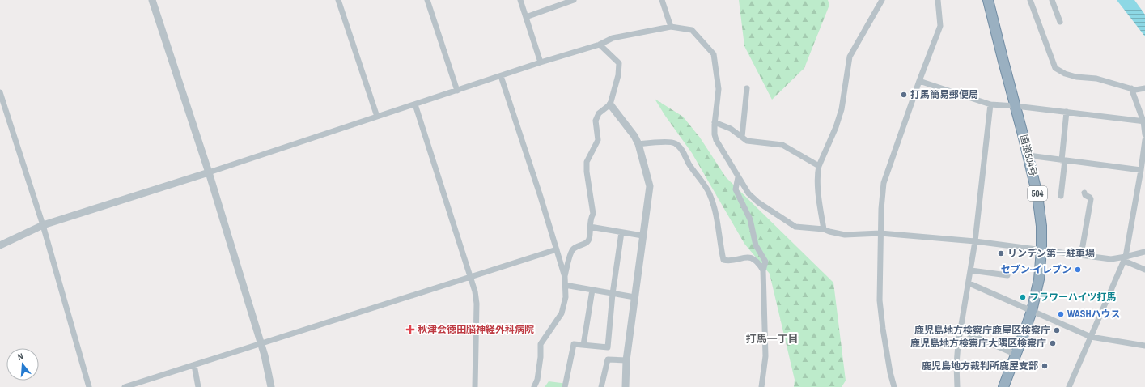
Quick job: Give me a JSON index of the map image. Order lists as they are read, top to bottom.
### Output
{
  "streets": {
    "highway": ["国道504号", "504"]
  },
  "districts": ["打馬一丁目"],
  "places": {
    "other": [
      "打馬簡易郵便局",
      "リンデン第一駐車場",
      "セブン-イレブン",
      "フラワーハイツ打馬",
      "WASHハウス",
      "鹿児島地方検察庁鹿屋区検察庁",
      "鹿児島地方検察庁大隅区検察庁",
      "鹿児島地方裁判所鹿屋支部"
    ],
    "health": ["秋津会徳田脳神経外科病院"]
  },
  "north": "top"
}
